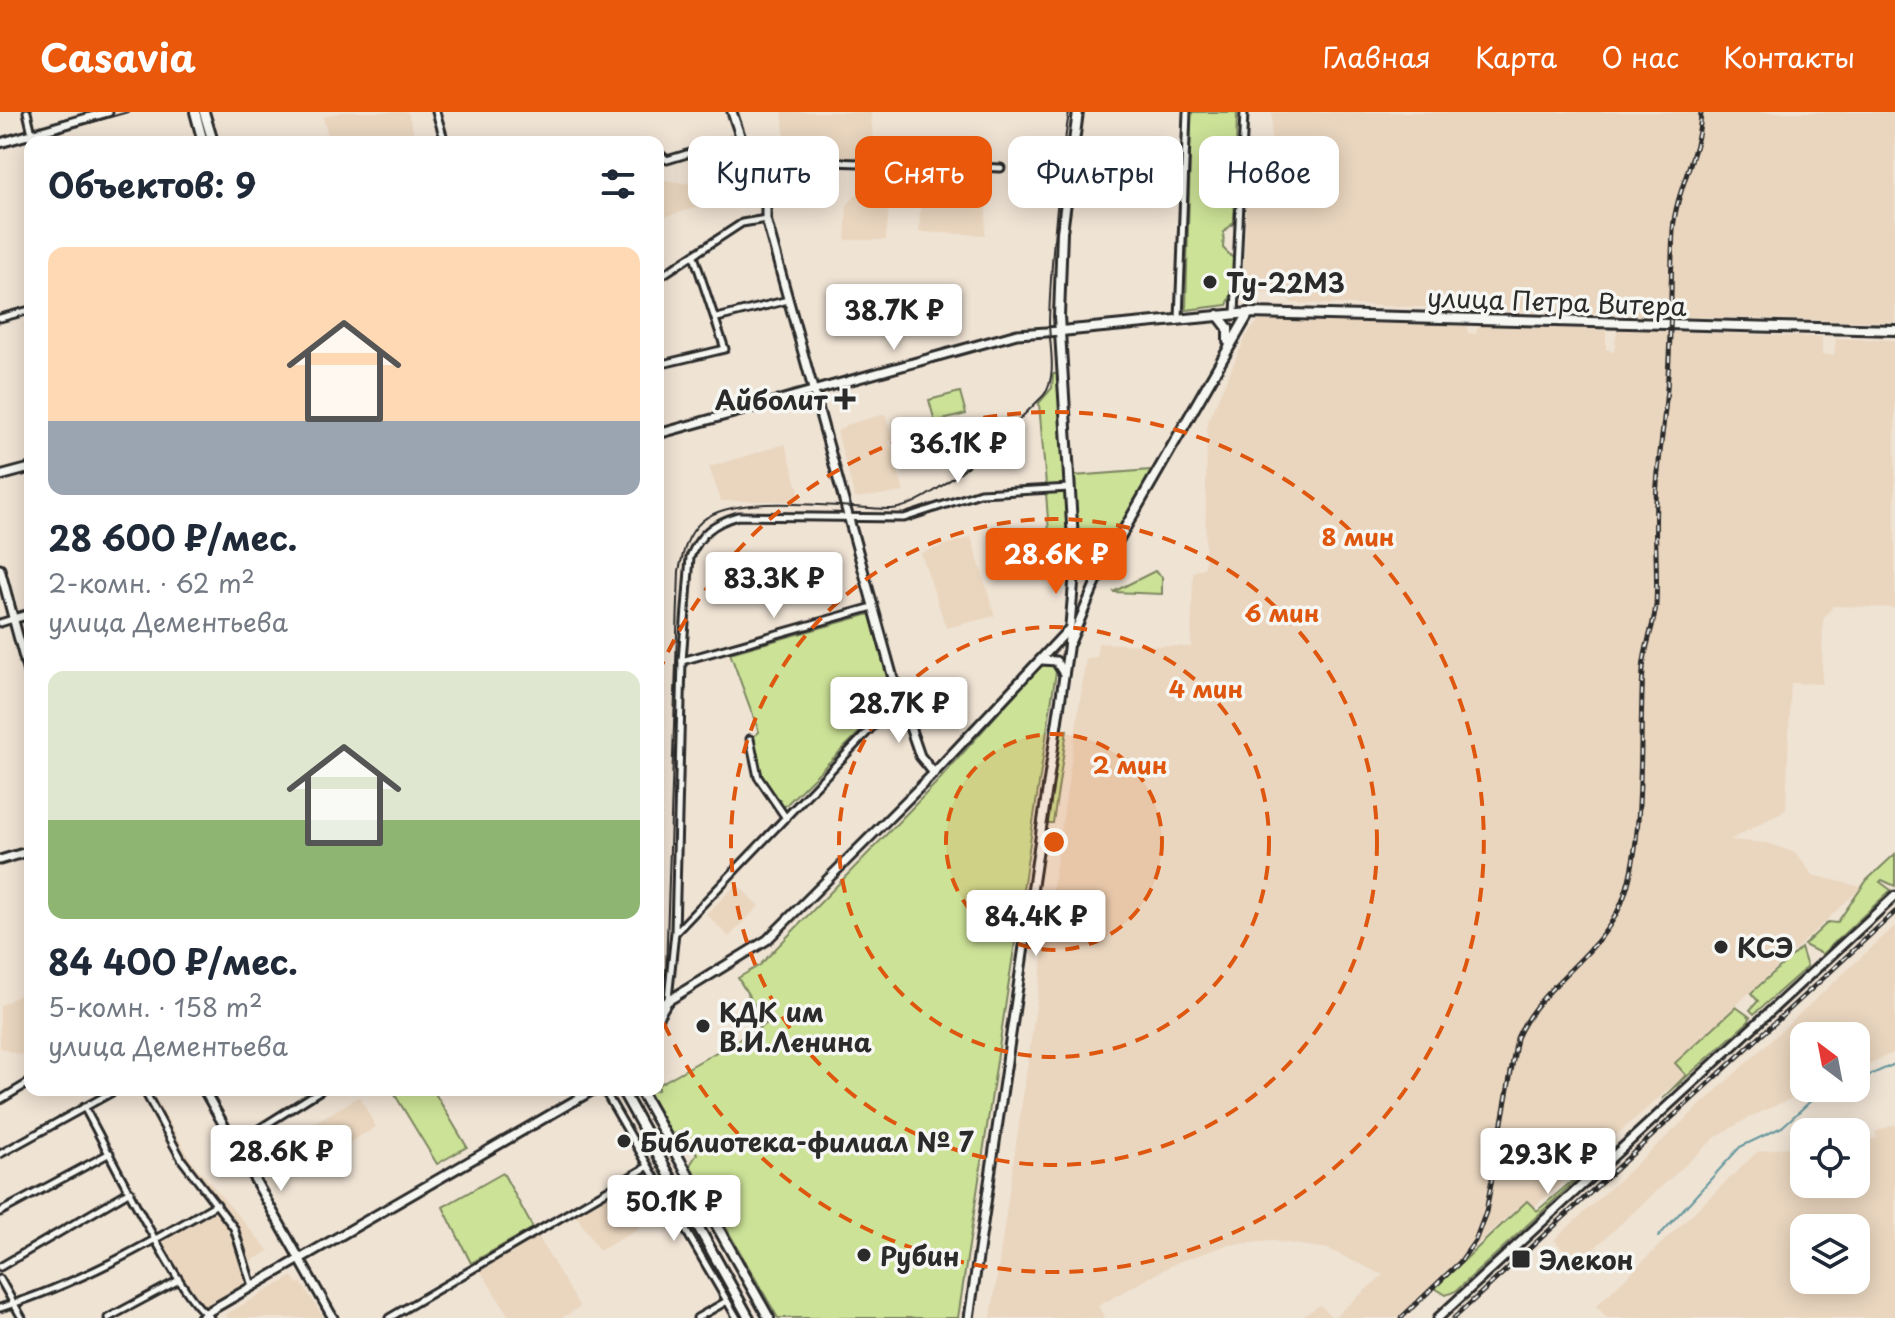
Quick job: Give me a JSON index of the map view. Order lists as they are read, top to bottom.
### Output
{
  "streets": {
    "main road": ["улица Петра Витера"]
  },
  "places": {
    "other": [
      "Ту-22М3",
      "КСЭ",
      "КДК им В.И.Ленина",
      "Библиотека-филиал № 7",
      "Рубин"
    ],
    "health": ["Айболит"],
    "transit": ["Элекон"]
  },
  "north": "top left",
  "page": {
    "header": "Casavia",
    "nav": [
      "Главная",
      "Карта",
      "О нас",
      "Контакты"
    ],
    "chip": [
      "Купить",
      "Снять",
      "Фильтры",
      "Новое"
    ],
    "heading": "Объектов: 9",
    "list": [
      {
        "name": "28 600 ₽/мес.",
        "note": "2-комн. · 62 m² · улица Дементьева"
      },
      {
        "name": "84 400 ₽/мес.",
        "note": "5-комн. · 158 m² · улица Дементьева"
      }
    ],
    "price": [
      "38.7K ₽",
      "36.1K ₽",
      "28.6K ₽",
      "83.3K ₽",
      "28.7K ₽",
      "84.4K ₽",
      "28.6K ₽",
      "29.3K ₽",
      "50.1K ₽"
    ]
  },
  "rings": [
    "8 мин",
    "6 мин",
    "4 мин",
    "2 мин"
  ]
}
